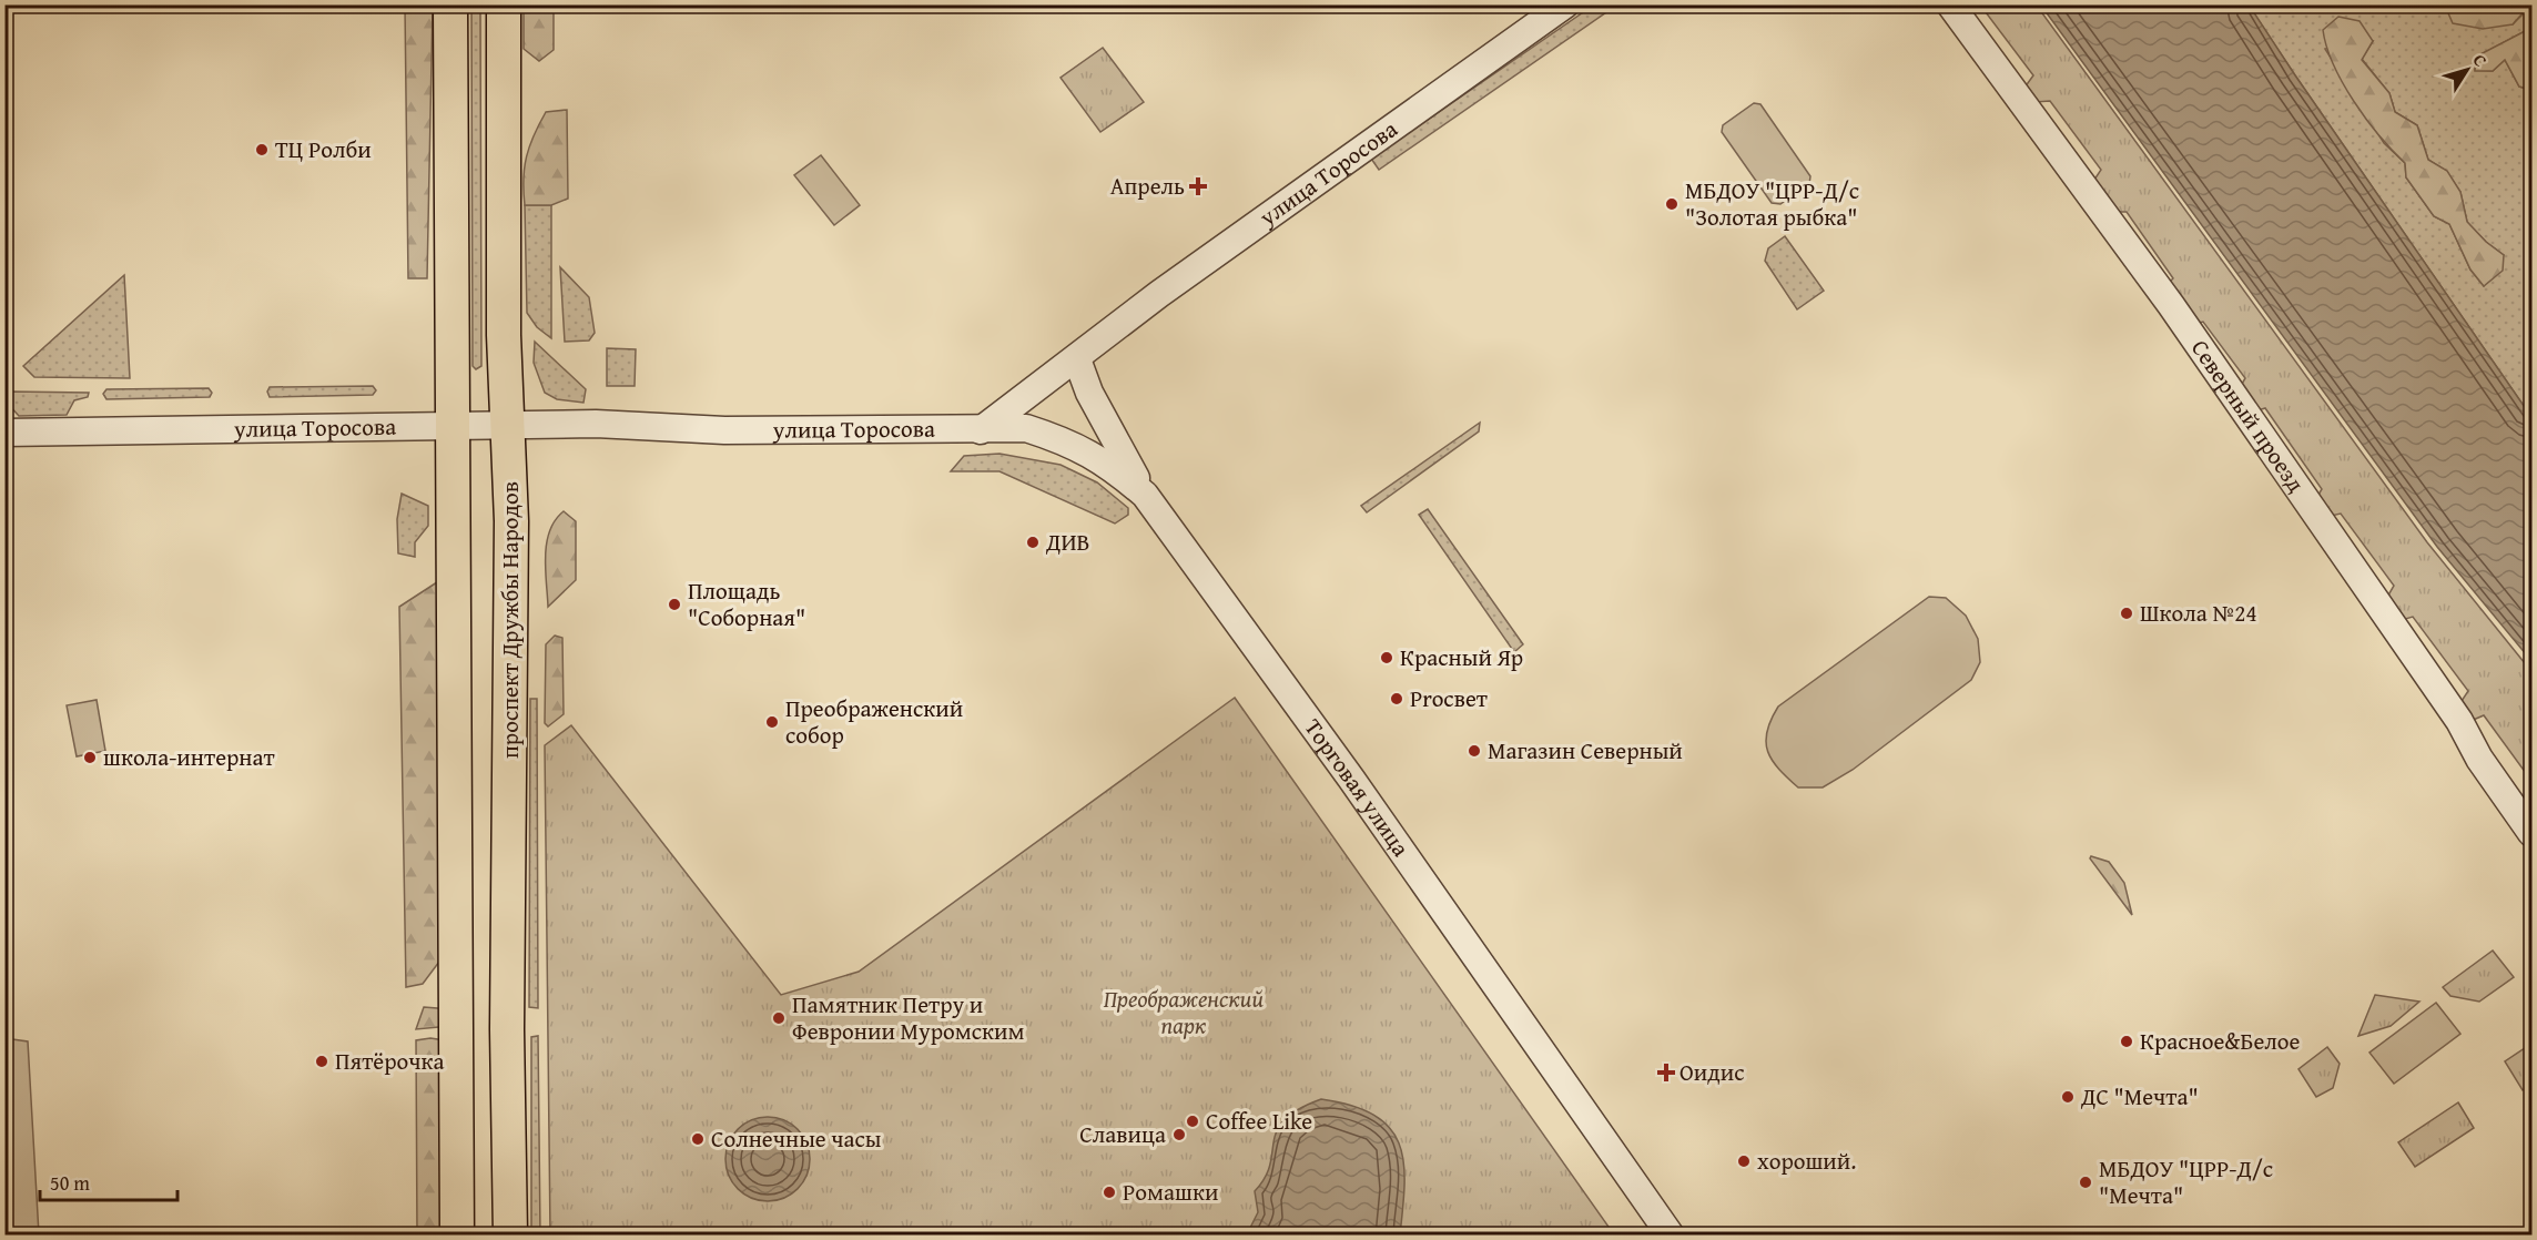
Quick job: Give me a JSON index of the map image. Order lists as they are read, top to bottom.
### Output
{
  "streets": {
    "main road": ["проспект Дружбы Народов"],
    "street": ["улица Торосова", "Северный проезд", "Торговая улица"]
  },
  "crossings": [
    ["улица Торосова", "проспект Дружбы Народов"],
    ["улица Торосова", "Торговая улица"]
  ],
  "parks": ["Преображенский парк"],
  "places": {
    "other": [
      "ТЦ Ролби",
      "МБДОУ \"ЦРР-Д/с \"Золотая рыбка\"",
      "ДИВ",
      "Площадь \"Соборная\"",
      "Школа №24",
      "Красный Яр",
      "Proсвет",
      "Преображенский собор",
      "Магазин Северный",
      "школа-интернат",
      "Памятник Петру и Февронии Муромским",
      "Красное&Белое",
      "Пятёрочка",
      "ДС \"Мечта\"",
      "Coffee Like",
      "Славица",
      "Солнечные часы",
      "хороший.",
      "МБДОУ \"ЦРР-Д/с \"Мечта\"",
      "Ромашки"
    ],
    "health": ["Апрель", "Оидис"]
  },
  "scale_bar": "50 m",
  "north": "top right"
}
